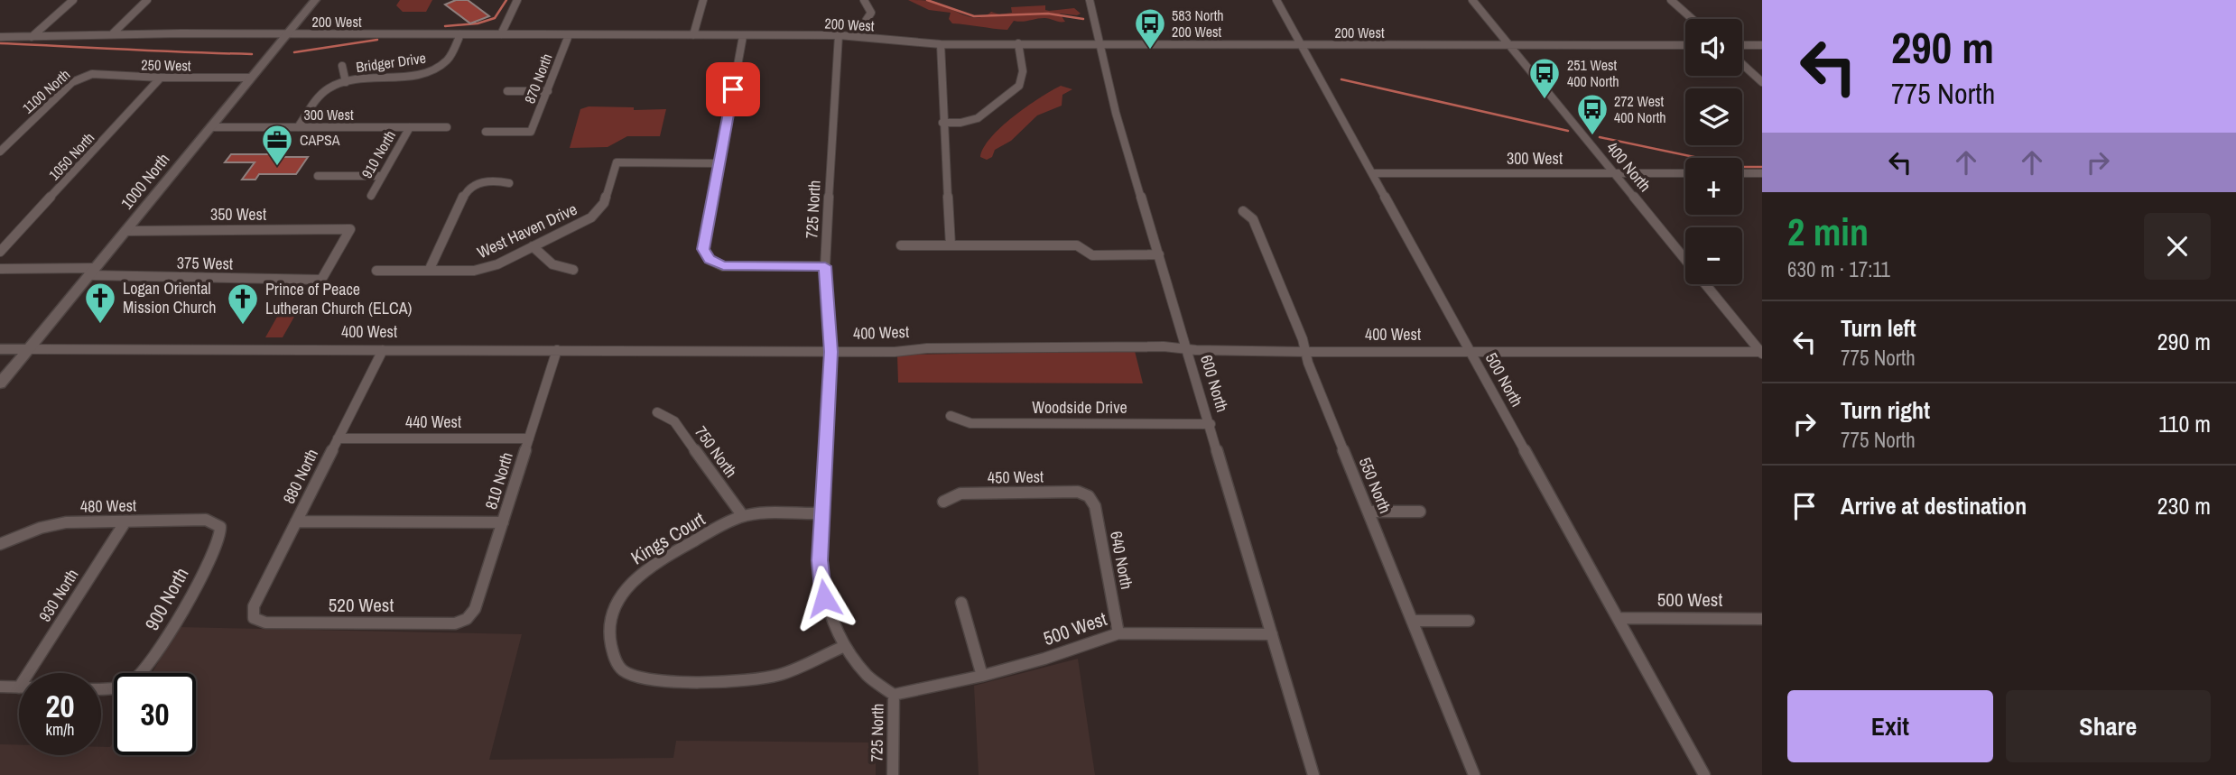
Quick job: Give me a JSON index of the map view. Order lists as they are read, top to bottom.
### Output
{
  "streets": {
    "street": [
      "200 West",
      "Bridger Drive",
      "250 West",
      "870 North",
      "1100 North",
      "300 West",
      "910 North",
      "1050 North",
      "400 North",
      "1000 North",
      "725 North",
      "350 West",
      "West Haven Drive",
      "375 West",
      "400 West",
      "500 North",
      "600 North",
      "Woodside Drive",
      "440 West",
      "750 North",
      "880 North",
      "450 West",
      "810 North",
      "550 North",
      "480 West",
      "Kings Court",
      "640 North",
      "930 North",
      "900 North",
      "500 West",
      "520 West"
    ]
  },
  "crossings": [
    ["200 West", "Bridger Drive"],
    ["200 West", "870 North"],
    ["200 West", "400 North"],
    ["200 West", "1000 North"],
    ["200 West", "725 North"],
    ["200 West", "500 North"],
    ["200 West", "600 North"],
    ["Bridger Drive", "300 West"],
    ["250 West", "1100 North"],
    ["250 West", "1050 North"],
    ["250 West", "1000 North"],
    ["300 West", "910 North"],
    ["300 West", "400 North"],
    ["300 West", "1000 North"],
    ["300 West", "500 North"],
    ["400 North", "400 West"],
    ["1000 North", "350 West"],
    ["1000 North", "375 West"],
    ["1000 North", "400 West"],
    ["725 North", "400 West"],
    ["725 North", "Kings Court"],
    ["725 North", "500 West"],
    ["350 West", "375 West"],
    ["400 West", "500 North"],
    ["400 West", "600 North"],
    ["400 West", "880 North"],
    ["400 West", "810 North"],
    ["400 West", "550 North"],
    ["500 North", "500 West"],
    ["600 North", "Woodside Drive"],
    ["600 North", "500 West"],
    ["440 West", "880 North"],
    ["440 West", "810 North"],
    ["750 North", "Kings Court"],
    ["880 North", "520 West"],
    ["450 West", "640 North"],
    ["810 North", "520 West"],
    ["480 West", "930 North"],
    ["480 West", "900 North"],
    ["640 North", "500 West"]
  ],
  "places": {
    "bus stop": ["583 North 200 West", "251 West 400 North", "272 West 400 North"],
    "office": ["CAPSA"],
    "church": ["Logan Oriental Mission Church", "Prince of Peace Lutheran Church (ELCA)"]
  },
  "page": {
    "turn": ["290 m", "775 North"],
    "map_buttons": ["+", "−"],
    "heading": ["2 min", "630 m · 17:11"],
    "list": [
      {
        "name": "Turn left",
        "note": "775 North",
        "value": "290 m"
      },
      {
        "name": "Turn right",
        "note": "775 North",
        "value": "110 m"
      },
      {
        "name": "Arrive at destination",
        "value": "230 m"
      }
    ],
    "speed": "20 km/h",
    "limit": "30",
    "buttons": ["Exit", "Share"]
  }
}
